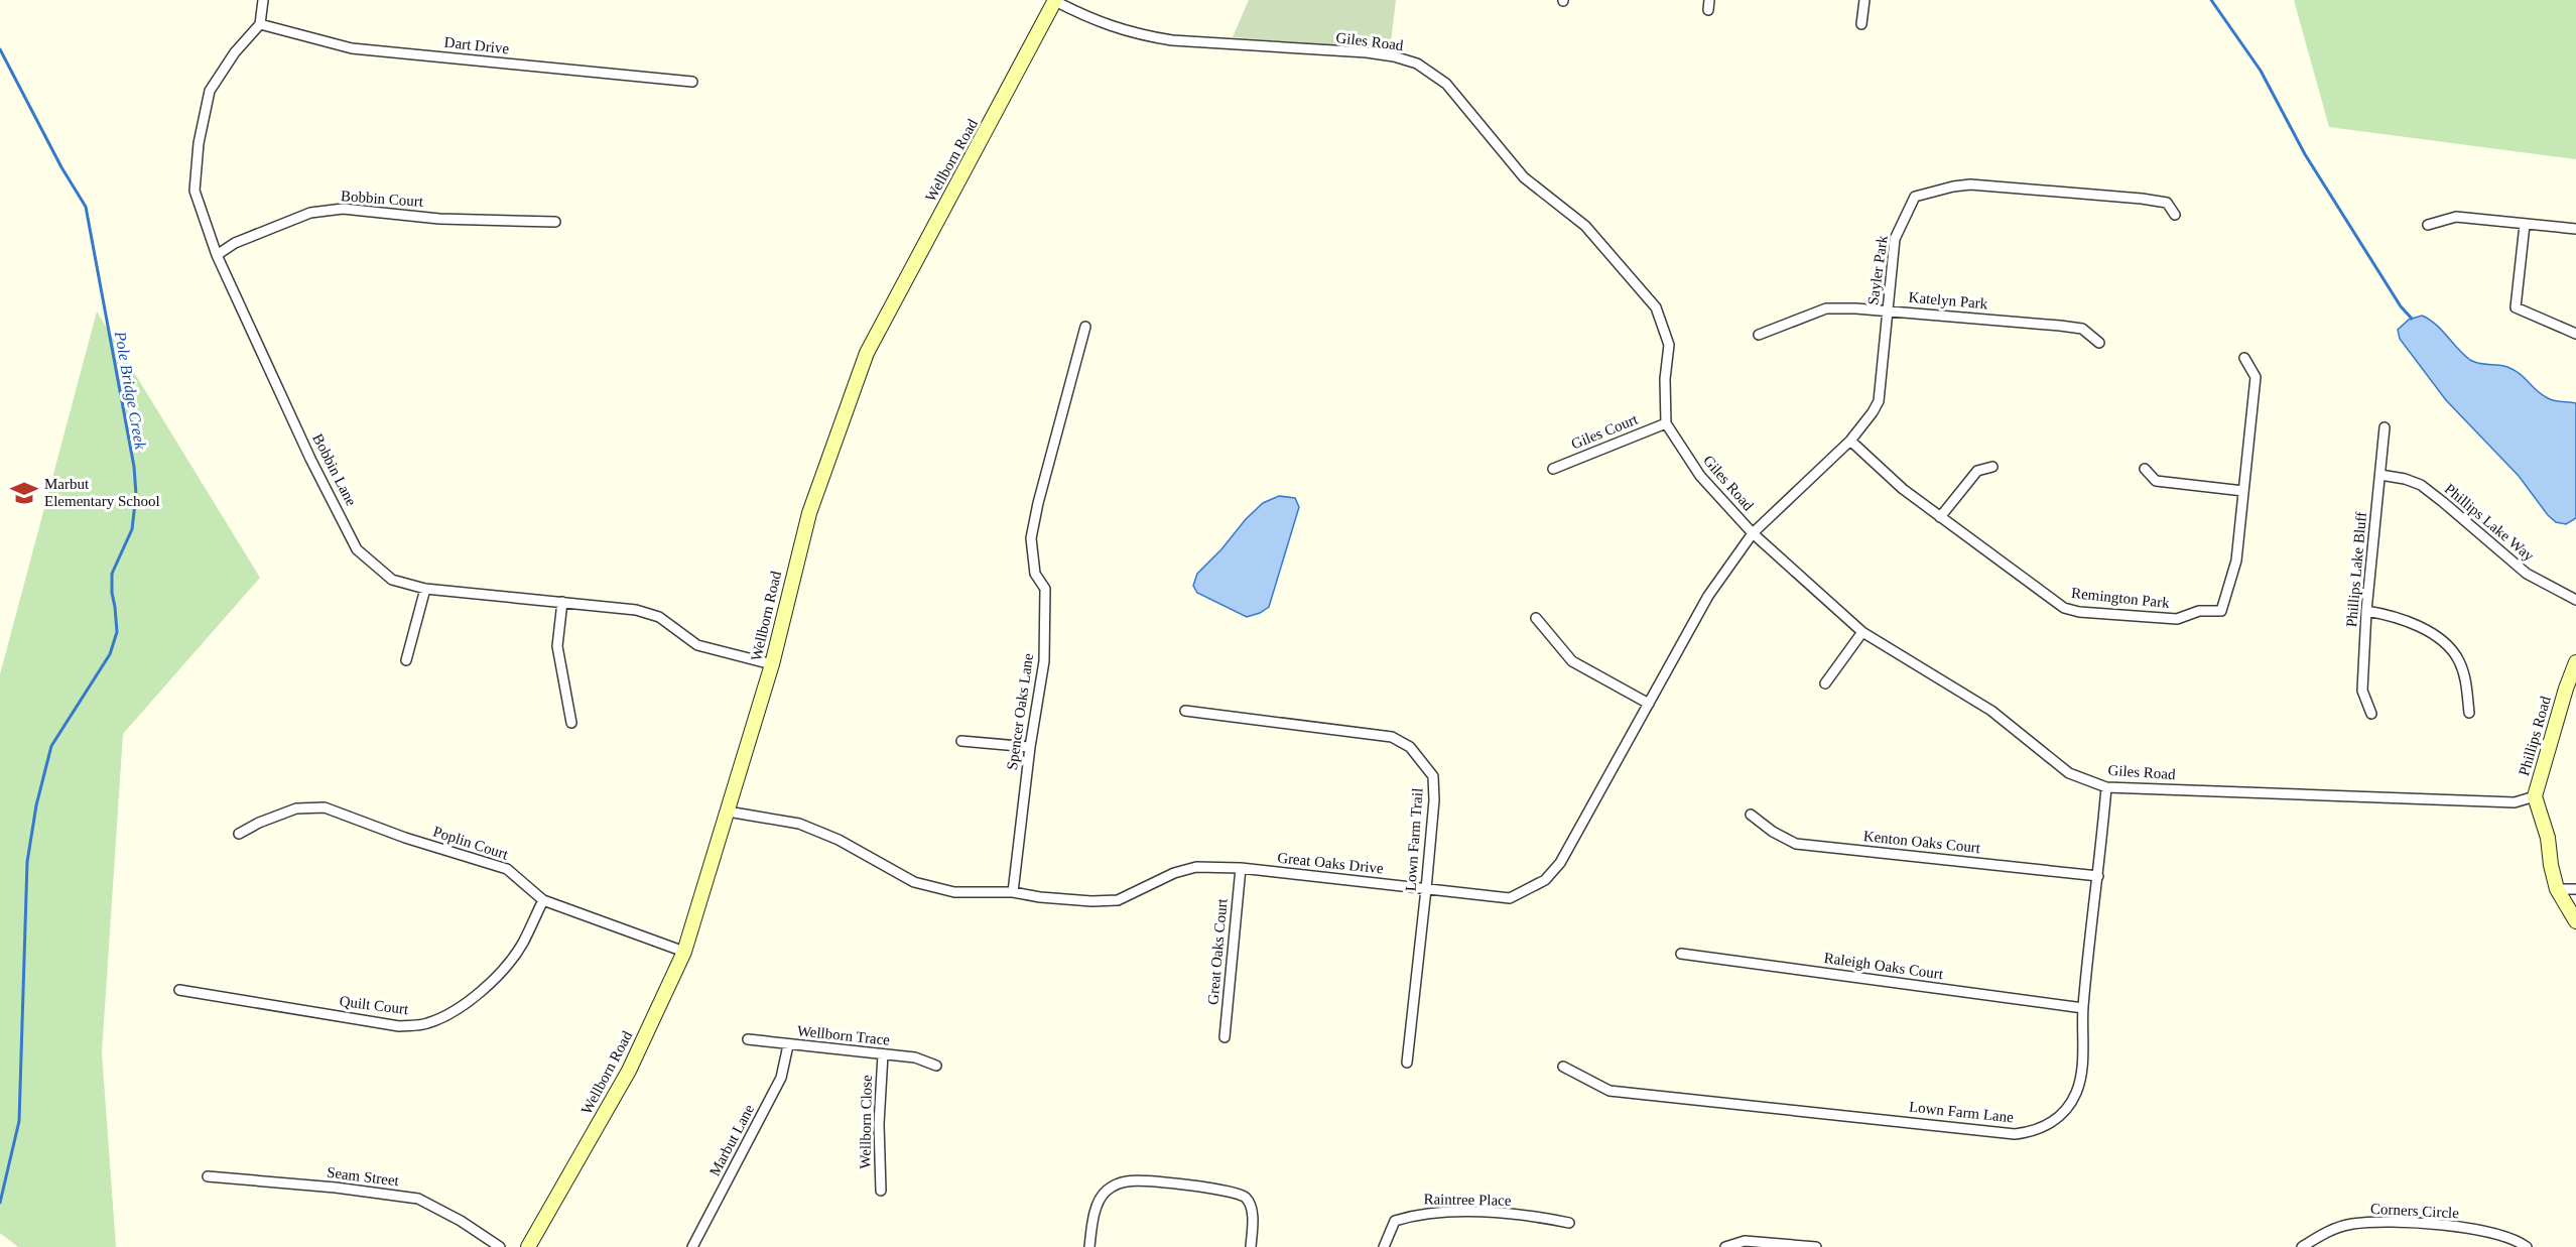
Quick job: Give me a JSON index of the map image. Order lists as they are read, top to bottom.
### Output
{
  "streets": {
    "street": [
      "Giles Road",
      "Dart Drive",
      "Wellborn Road",
      "Bobbin Court",
      "Sayler Park",
      "Katelyn Park",
      "Giles Court",
      "Bobbin Lane",
      "Phillips Lake Way",
      "Phillips Lake Bluff",
      "Remington Park",
      "Spencer Oaks Lane",
      "Phillips Road",
      "Lown Farm Trail",
      "Kenton Oaks Court",
      "Poplin Court",
      "Great Oaks Drive",
      "Great Oaks Court",
      "Raleigh Oaks Court",
      "Quilt Court",
      "Wellborn Trace",
      "Lown Farm Lane",
      "Wellborn Close",
      "Marbut Lane",
      "Seam Street",
      "Raintree Place",
      "Corners Circle"
    ]
  },
  "crossings": [
    ["Giles Road", "Wellborn Road"],
    ["Giles Road", "Sayler Park"],
    ["Giles Road", "Giles Court"],
    ["Giles Road", "Phillips Road"],
    ["Giles Road", "Great Oaks Drive"],
    ["Giles Road", "Lown Farm Lane"],
    ["Dart Drive", "Bobbin Lane"],
    ["Wellborn Road", "Bobbin Lane"],
    ["Wellborn Road", "Poplin Court"],
    ["Wellborn Road", "Great Oaks Drive"],
    ["Bobbin Court", "Bobbin Lane"],
    ["Sayler Park", "Katelyn Park"],
    ["Sayler Park", "Remington Park"],
    ["Sayler Park", "Great Oaks Drive"],
    ["Phillips Lake Way", "Phillips Lake Bluff"],
    ["Spencer Oaks Lane", "Great Oaks Drive"],
    ["Lown Farm Trail", "Great Oaks Drive"],
    ["Kenton Oaks Court", "Lown Farm Lane"],
    ["Poplin Court", "Quilt Court"],
    ["Great Oaks Drive", "Great Oaks Court"],
    ["Raleigh Oaks Court", "Lown Farm Lane"],
    ["Wellborn Trace", "Wellborn Close"],
    ["Wellborn Trace", "Marbut Lane"]
  ],
  "water": ["Pole Bridge Creek"],
  "places": {
    "school or university": ["Marbut Elementary School"]
  }
}
